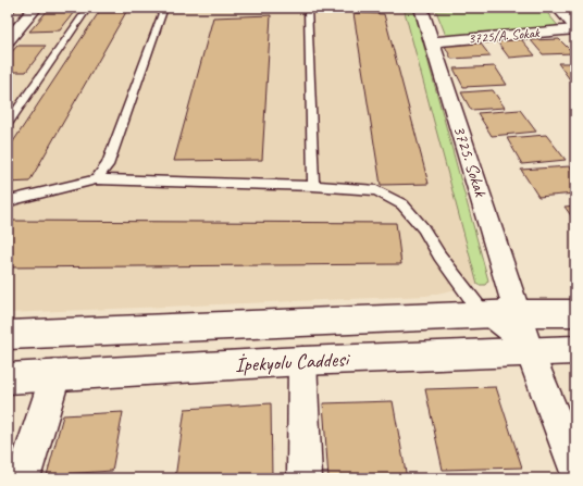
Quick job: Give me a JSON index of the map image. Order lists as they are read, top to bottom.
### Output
{
  "streets": {
    "street": ["3725/A. Sokak", "3725. Sokak", "İpekyolu Caddesi"]
  },
  "crossings": [
    ["3725/A. Sokak", "3725. Sokak"],
    ["3725. Sokak", "İpekyolu Caddesi"]
  ]
}
